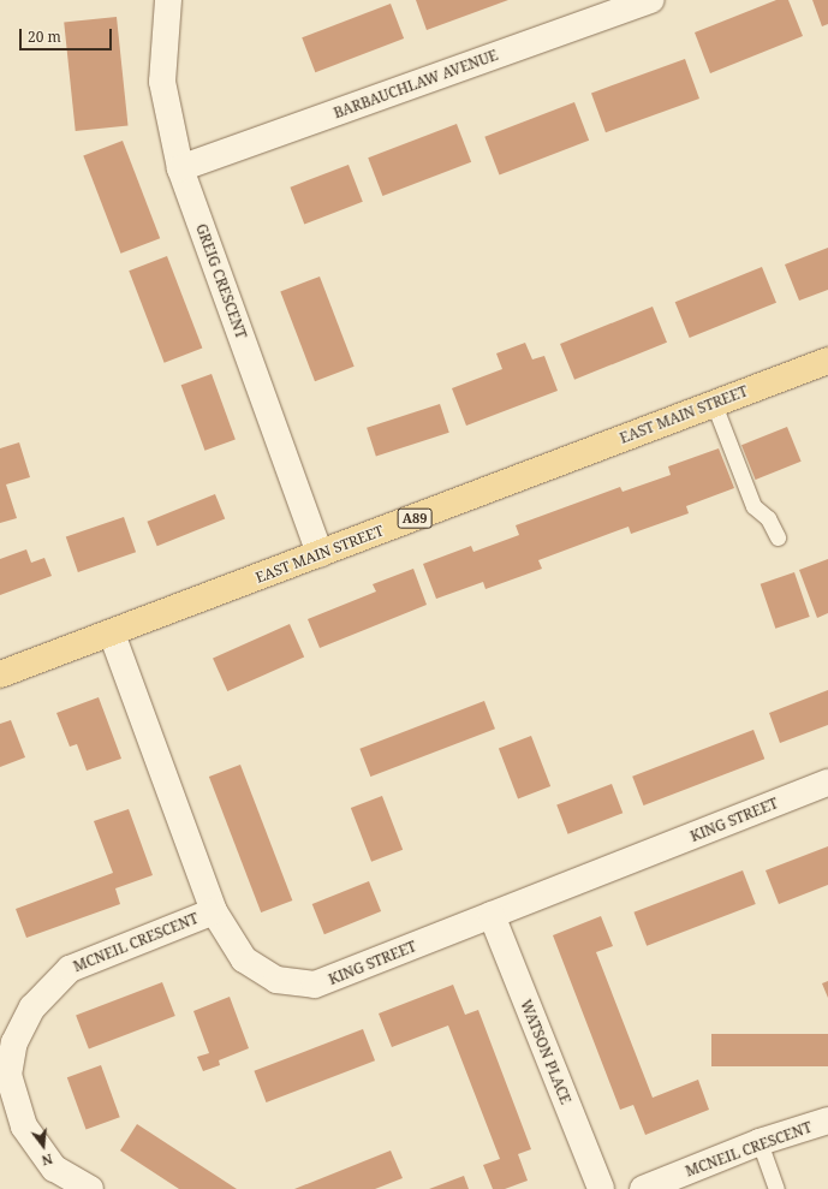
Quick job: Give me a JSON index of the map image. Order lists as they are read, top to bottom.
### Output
{
  "streets": {
    "main road": ["EAST MAIN STREET", "A89"],
    "street": [
      "BARBAUCHLAW AVENUE",
      "GREIG CRESCENT",
      "KING STREET",
      "MCNEIL CRESCENT",
      "WATSON PLACE"
    ]
  },
  "crossings": [
    ["BARBAUCHLAW AVENUE", "GREIG CRESCENT"],
    ["GREIG CRESCENT", "EAST MAIN STREET"],
    ["EAST MAIN STREET", "KING STREET"],
    ["KING STREET", "MCNEIL CRESCENT"],
    ["KING STREET", "WATSON PLACE"]
  ],
  "scale_bar": "20 m",
  "north": "bottom"
}
